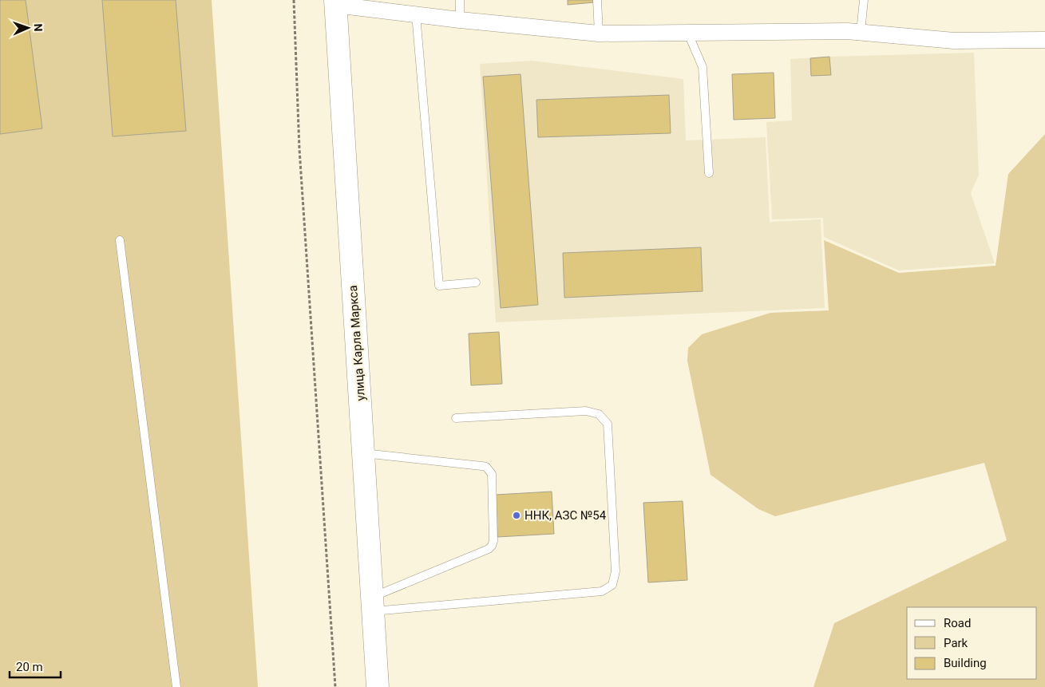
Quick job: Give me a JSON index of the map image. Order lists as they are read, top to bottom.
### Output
{
  "streets": {
    "highway": ["улица Карла Маркса"]
  },
  "places": ["ННК, АЗС №54"],
  "legend": ["Road", "Park", "Building"],
  "scale_bar": "20 m",
  "north": "right"
}
